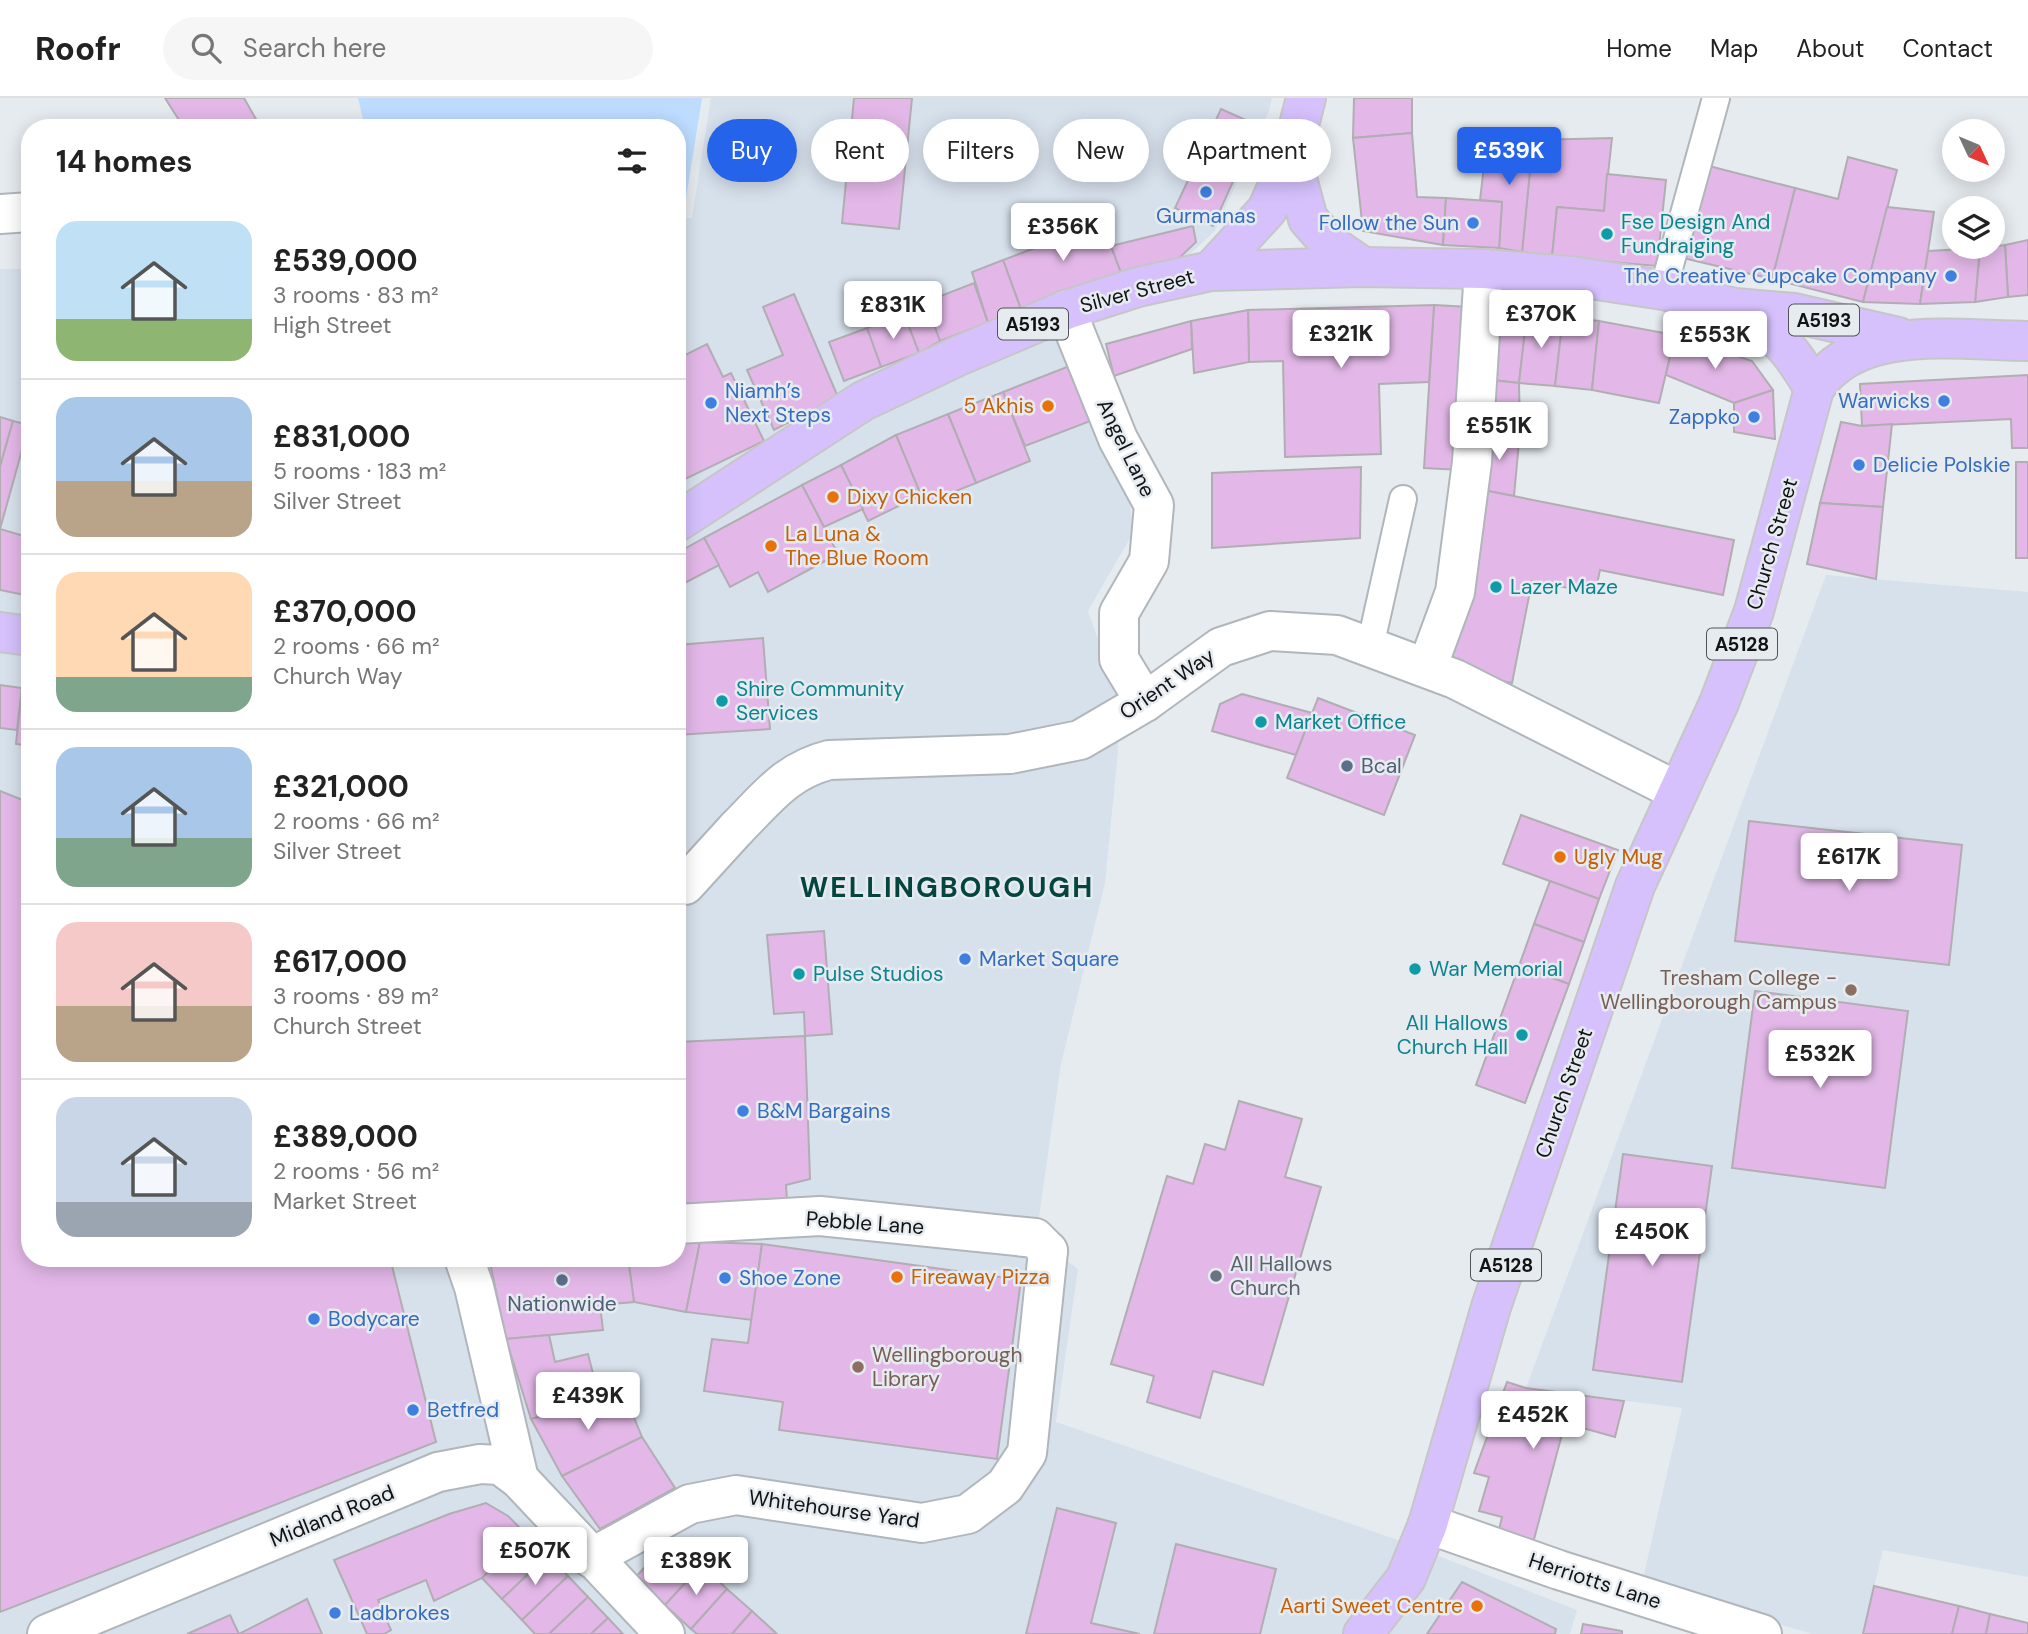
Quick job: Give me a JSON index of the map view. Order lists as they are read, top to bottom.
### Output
{
  "streets": {
    "main road": [
      "Silver Street",
      "A5193",
      "Church Street",
      "A5128"
    ],
    "street": [
      "Angel Lane",
      "Orient Way",
      "Pebble Lane",
      "Whitehourse Yard",
      "Midland Road",
      "Herriotts Lane"
    ]
  },
  "crossings": [
    ["Silver Street", "A5193"],
    ["Silver Street", "Angel Lane"],
    ["A5193", "Church Street"],
    ["Angel Lane", "Orient Way"],
    ["Church Street", "Orient Way"],
    ["Church Street", "Herriotts Lane"],
    ["Pebble Lane", "Whitehourse Yard"],
    ["Whitehourse Yard", "Midland Road"]
  ],
  "districts": ["WELLINGBOROUGH"],
  "places": [
    "Gurmanas",
    "Follow the Sun",
    "Fse Design And Fundraiging",
    "The Creative Cupcake Company",
    "Warwicks",
    "Niamh’s Next Steps",
    "5 Akhis",
    "Zappko",
    "Delicie Polskie",
    "Dixy Chicken",
    "La Luna & The Blue Room",
    "Lazer Maze",
    "Shire Community Services",
    "Market Office",
    "Bcal",
    "Ugly Mug",
    "Market Square",
    "War Memorial",
    "Pulse Studios",
    "Tresham College - Wellingborough Campus",
    "All Hallows Church Hall",
    "B&M Bargains",
    "All Hallows Church",
    "Fireaway Pizza",
    "Shoe Zone",
    "Nationwide",
    "Bodycare",
    "Wellingborough Library",
    "Betfred",
    "Aarti Sweet Centre",
    "Ladbrokes"
  ],
  "north": "bottom right",
  "page": {
    "header": "Roofr",
    "search": "Search here",
    "nav": [
      "Home",
      "Map",
      "About",
      "Contact"
    ],
    "chip": [
      "Buy",
      "Rent",
      "Filters",
      "New",
      "Apartment"
    ],
    "heading": "14 homes",
    "price": [
      "£539K",
      "£356K",
      "£831K",
      "£370K",
      "£321K",
      "£553K",
      "£551K",
      "£617K",
      "£532K",
      "£450K",
      "£439K",
      "£452K",
      "£507K",
      "£389K"
    ],
    "list": [
      {
        "name": "£539,000",
        "note": "3 rooms · 83 m² · High Street"
      },
      {
        "name": "£831,000",
        "note": "5 rooms · 183 m² · Silver Street"
      },
      {
        "name": "£370,000",
        "note": "2 rooms · 66 m² · Church Way"
      },
      {
        "name": "£321,000",
        "note": "2 rooms · 66 m² · Silver Street"
      },
      {
        "name": "£617,000",
        "note": "3 rooms · 89 m² · Church Street"
      },
      {
        "name": "£389,000",
        "note": "2 rooms · 56 m² · Market Street"
      }
    ]
  }
}
